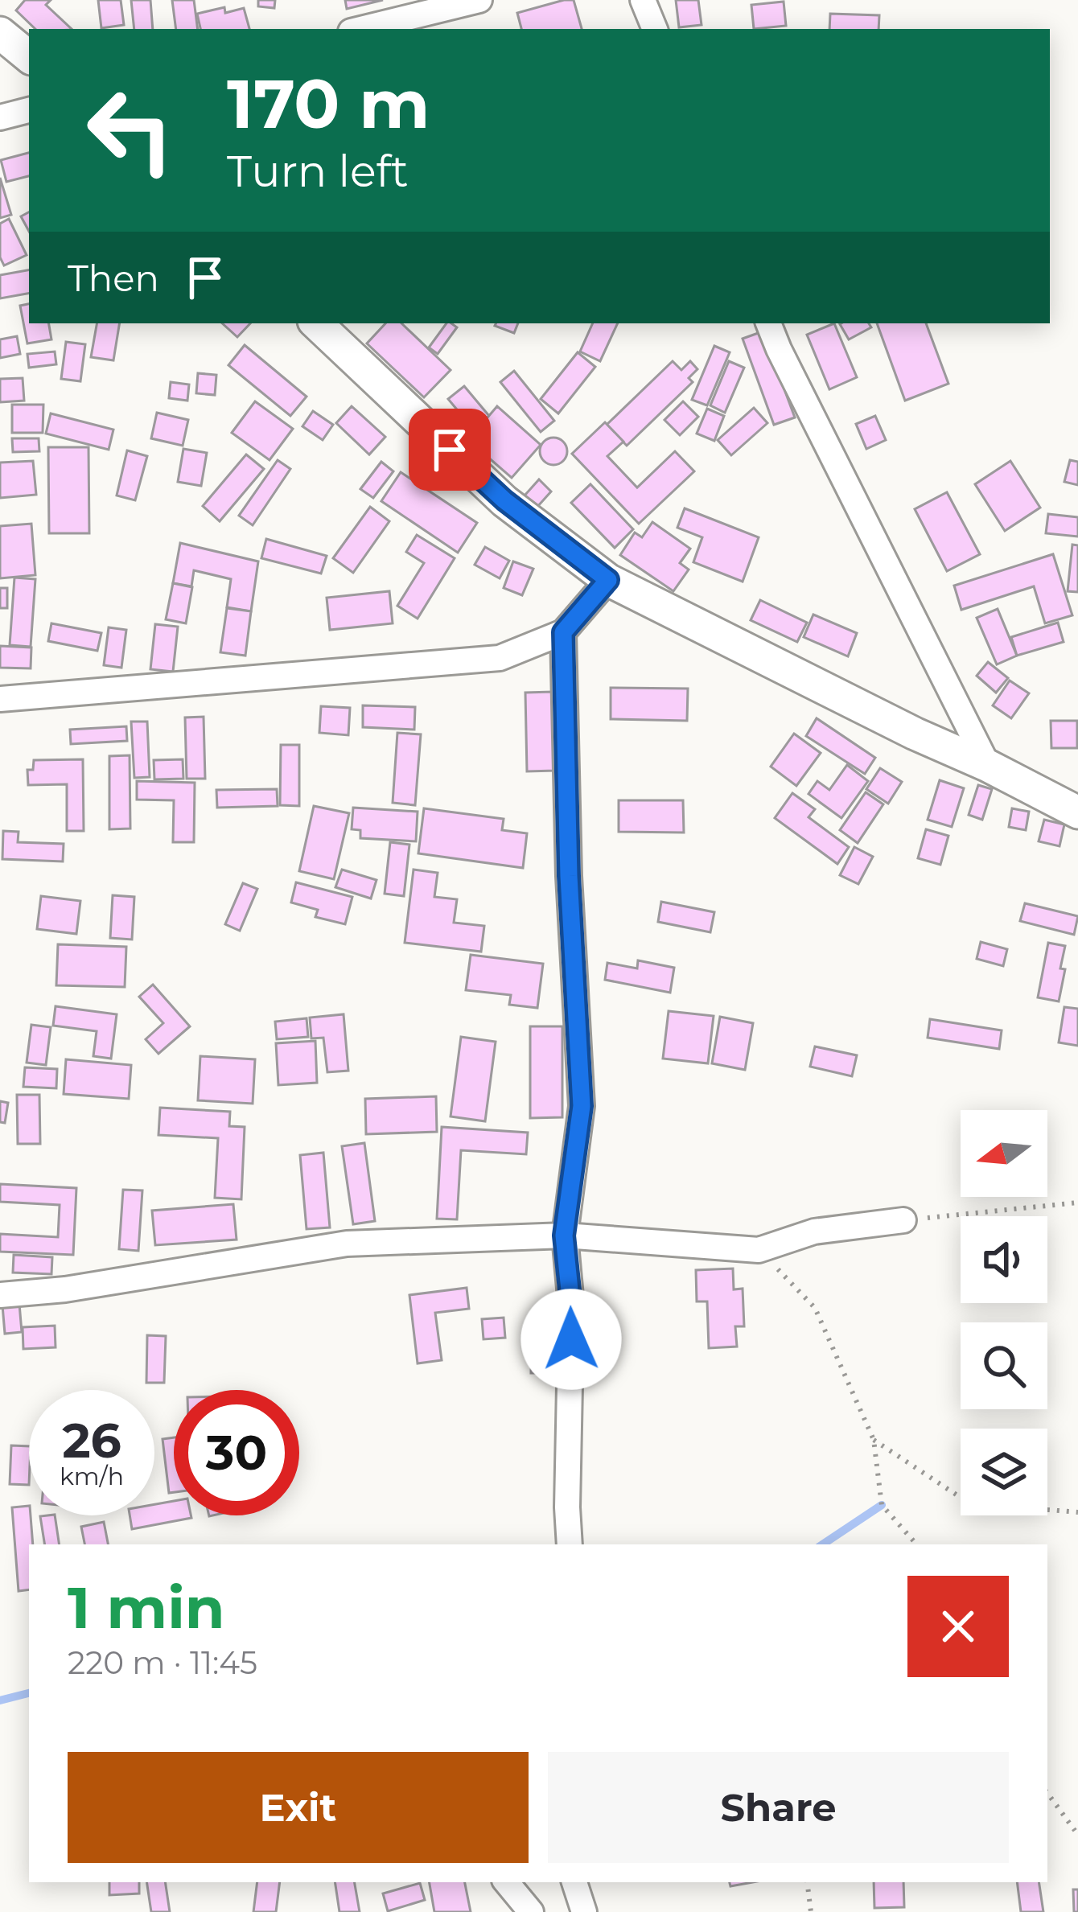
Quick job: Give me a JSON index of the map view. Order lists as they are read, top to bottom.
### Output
{
  "north": "left",
  "page": {
    "turn": ["170 m", "Turn left"],
    "then": "Then",
    "speed": "26 km/h",
    "limit": "30",
    "heading": ["1 min", "220 m · 11:45"],
    "buttons": ["Exit", "Share"]
  }
}
